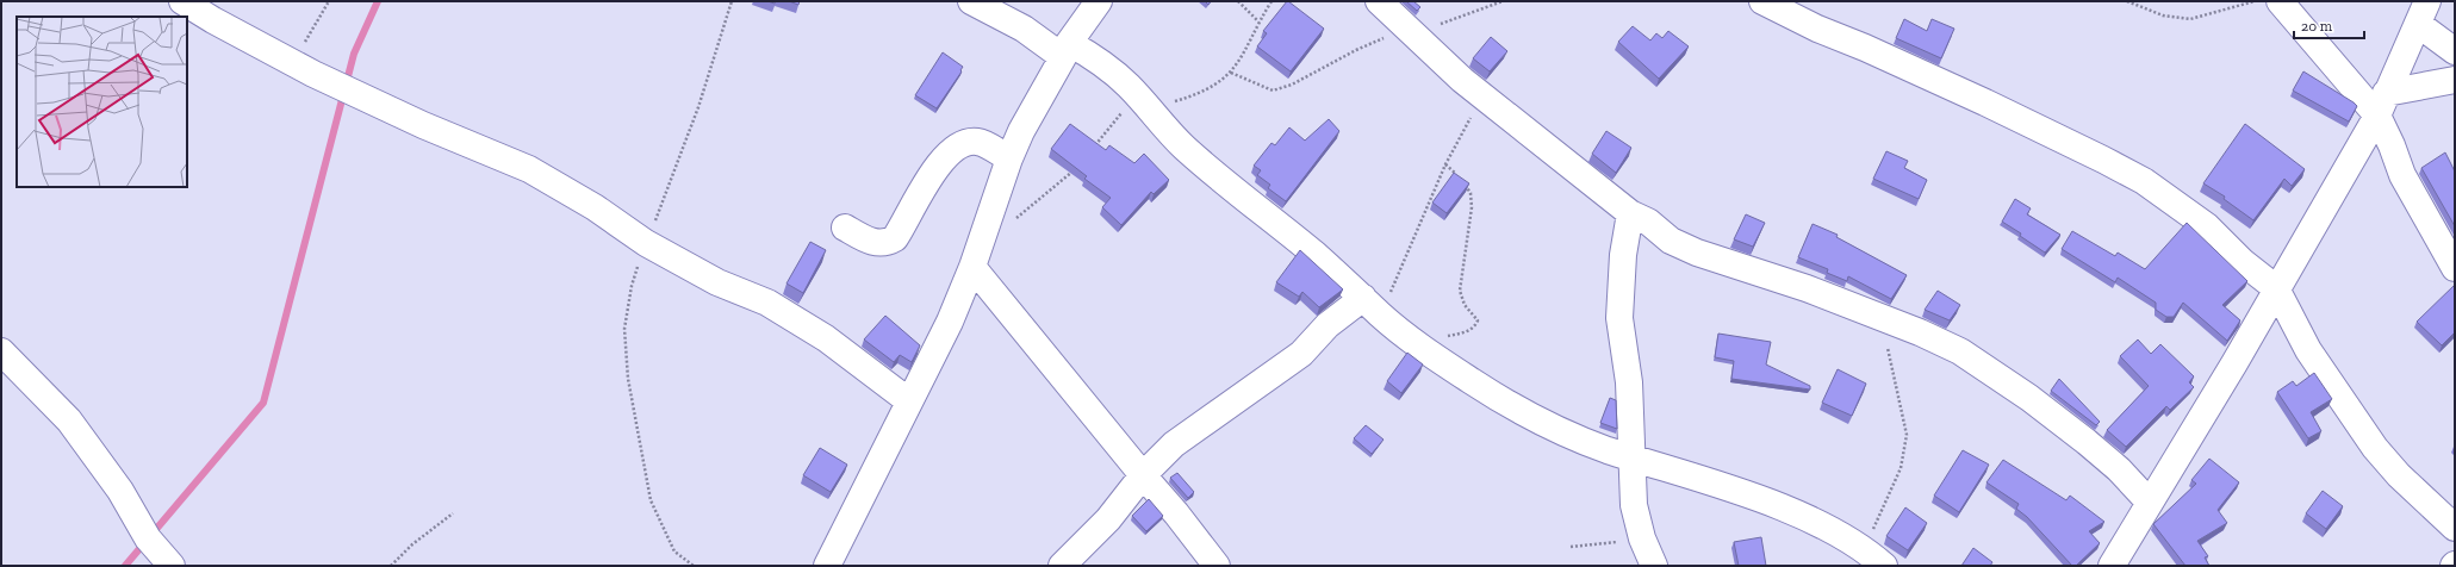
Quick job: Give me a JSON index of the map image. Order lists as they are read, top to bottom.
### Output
{
  "scale_bar": "20 m"
}
